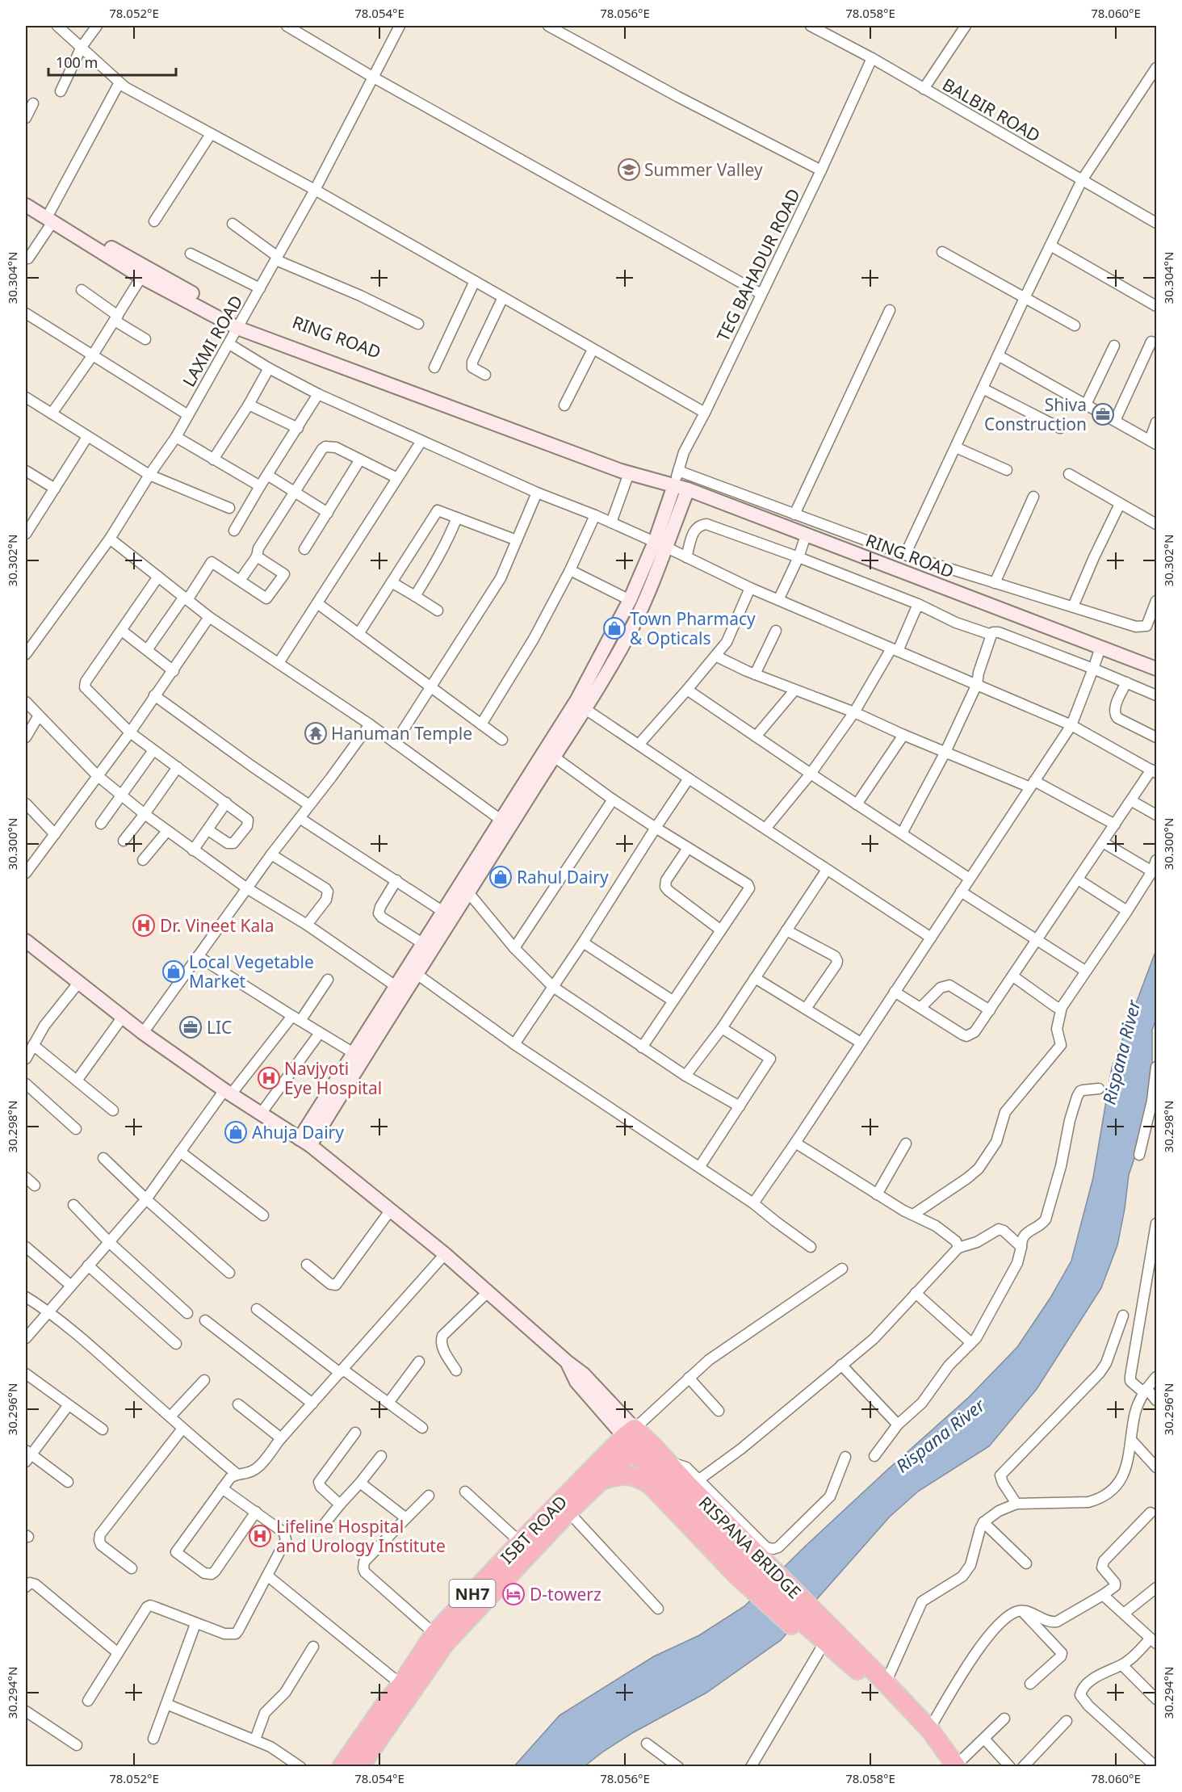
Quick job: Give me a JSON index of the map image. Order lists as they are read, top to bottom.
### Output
{
  "streets": {
    "highway": ["ISBT ROAD", "RISPANA BRIDGE", "NH7"],
    "main road": ["RING ROAD"],
    "street": ["BALBIR ROAD", "TEG BAHADUR ROAD", "LAXMI ROAD"]
  },
  "crossings": [
    ["BALBIR ROAD", "TEG BAHADUR ROAD"],
    ["TEG BAHADUR ROAD", "RING ROAD"],
    ["RING ROAD", "LAXMI ROAD"],
    ["ISBT ROAD", "NH7"]
  ],
  "water": ["Rispana River"],
  "places": {
    "school or university": ["Summer Valley"],
    "office": ["Shiva Construction", "LIC"],
    "shop": [
      "Town Pharmacy & Opticals",
      "Rahul Dairy",
      "Local Vegetable Market",
      "Ahuja Dairy"
    ],
    "temple": ["Hanuman Temple"],
    "hospital": ["Dr. Vineet Kala", "Navjyoti Eye Hospital", "Lifeline Hospital and Urology Institute"],
    "hotel": ["D-towerz"]
  },
  "scale_bar": "100 m",
  "coordinates": [
    "78.052°E",
    "78.054°E",
    "78.056°E",
    "78.058°E",
    "78.060°E",
    "30.304°N",
    "30.302°N",
    "30.300°N",
    "30.298°N",
    "30.296°N",
    "30.294°N"
  ]
}
